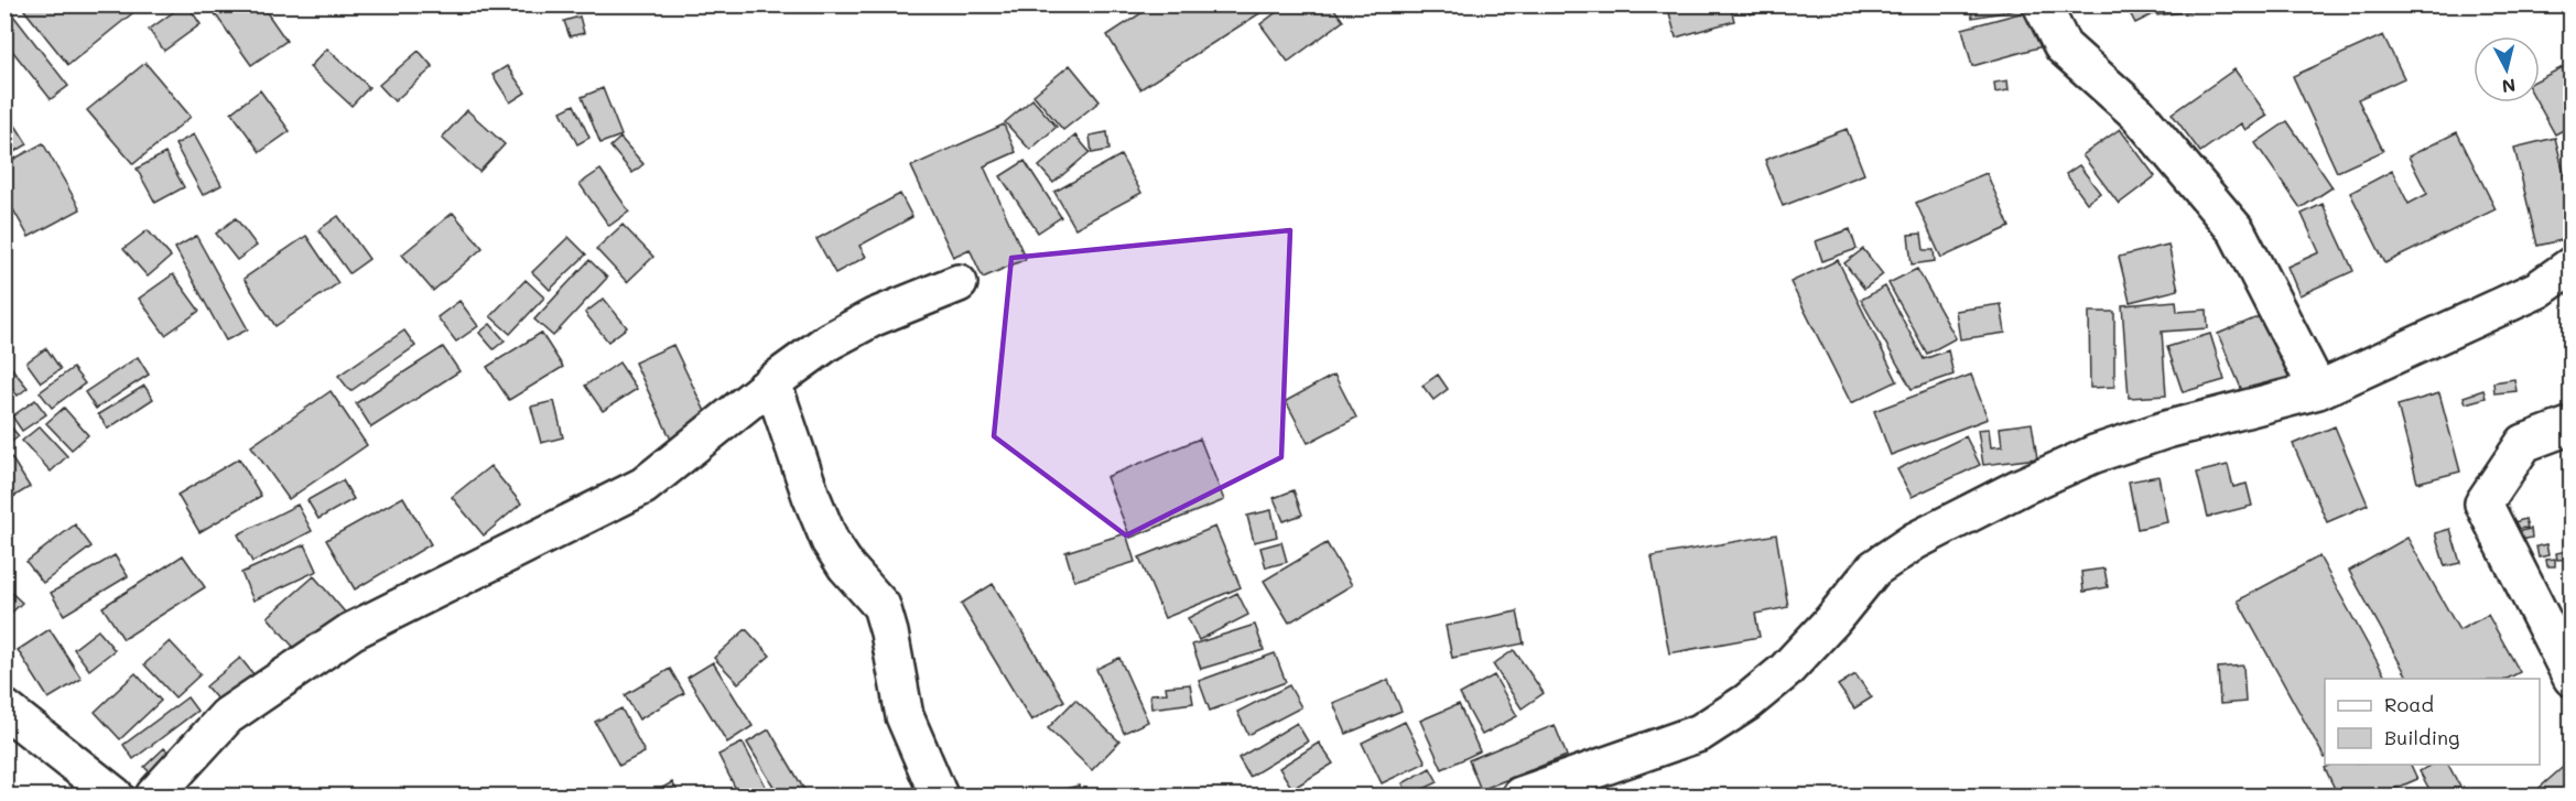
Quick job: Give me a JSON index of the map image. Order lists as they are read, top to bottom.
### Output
{
  "legend": ["Road", "Building"],
  "north": "bottom"
}
